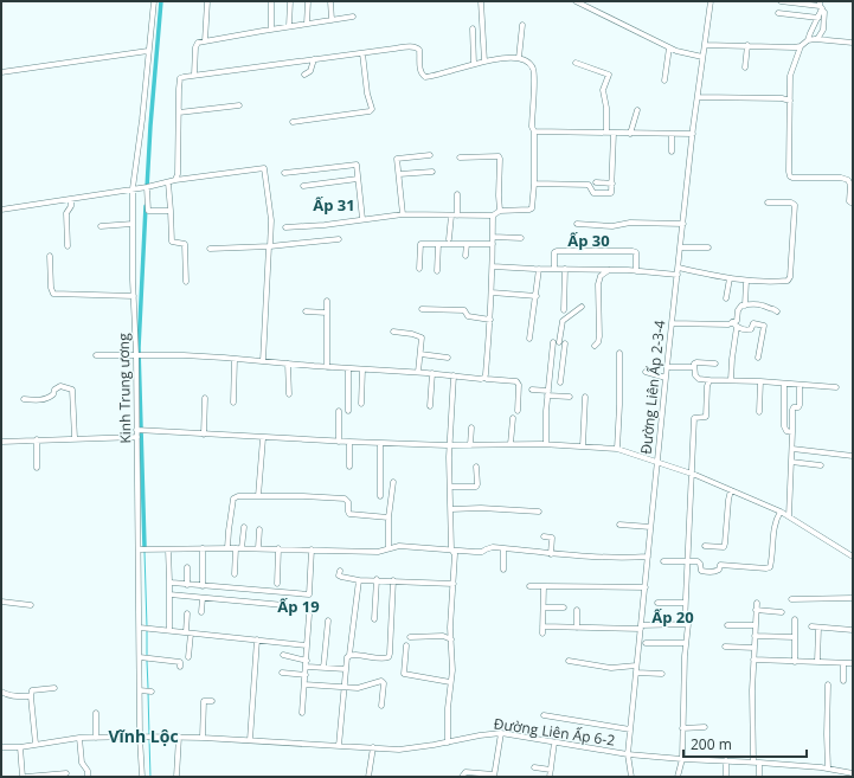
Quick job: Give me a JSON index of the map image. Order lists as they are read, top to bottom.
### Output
{
  "streets": {
    "street": ["Đường Liên Ấp 2-3-4", "Kinh Trung ương", "Đường Liên Ấp 6-2"]
  },
  "crossings": [
    ["Đường Liên Ấp 2-3-4", "Đường Liên Ấp 6-2"],
    ["Kinh Trung ương", "Đường Liên Ấp 6-2"]
  ],
  "districts": [
    "Ấp 31",
    "Ấp 30",
    "Ấp 19",
    "Ấp 20",
    "Vĩnh Lộc"
  ],
  "scale_bar": "200 m"
}
